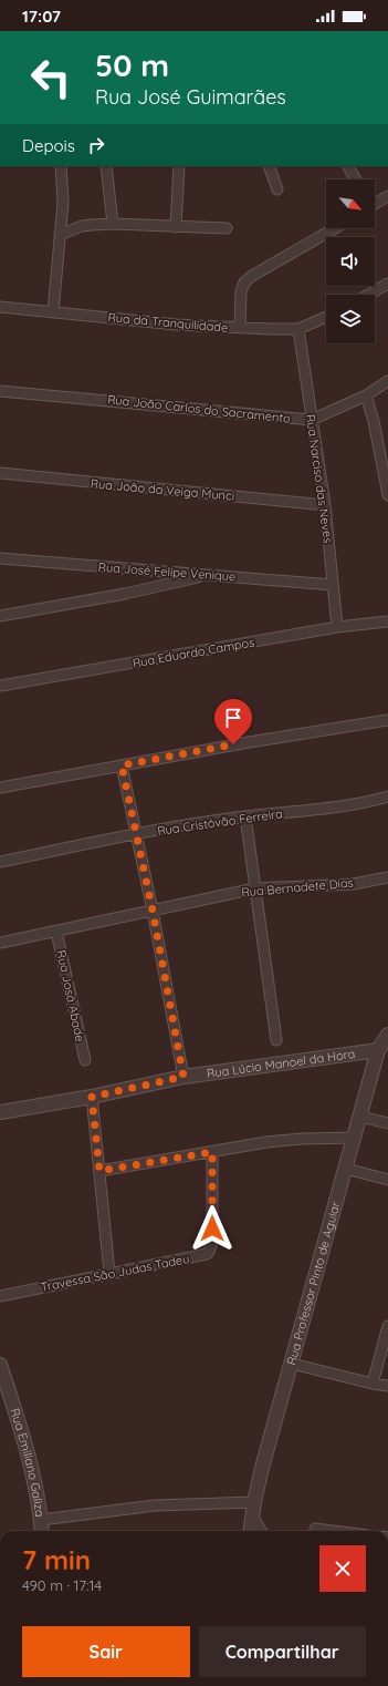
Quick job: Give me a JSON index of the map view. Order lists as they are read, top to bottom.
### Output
{
  "streets": {
    "street": [
      "Rua da Tranquilidade",
      "Rua João Carlos do Sacramento",
      "Rua Narciso das Neves",
      "Rua João da Veiga Munci",
      "Rua José Felipe Venique",
      "Rua Eduardo Campos",
      "Rua Cristóvão Ferreira",
      "Rua Bernadete Dias",
      "Rua Josá Abade",
      "Rua Lúcio Manoel da Hora",
      "Travessa São Judas Tadeu",
      "Rua Professor Pinto de Aguiar",
      "Rua Emiliano Galiza"
    ]
  },
  "crossings": [
    ["Rua da Tranquilidade", "Rua Narciso das Neves"],
    ["Rua João Carlos do Sacramento", "Rua Narciso das Neves"],
    ["Rua Narciso das Neves", "Rua João da Veiga Munci"],
    ["Rua Narciso das Neves", "Rua José Felipe Venique"],
    ["Rua Narciso das Neves", "Rua Eduardo Campos"],
    ["Rua Bernadete Dias", "Rua Josá Abade"],
    ["Rua Lúcio Manoel da Hora", "Rua Professor Pinto de Aguiar"]
  ],
  "north": "bottom right",
  "page": {
    "status": "17:07",
    "turn": ["50 m", "Rua José Guimarães"],
    "then": "Depois",
    "heading": ["7 min", "490 m · 17:14"],
    "buttons": ["Sair", "Compartilhar"]
  }
}
